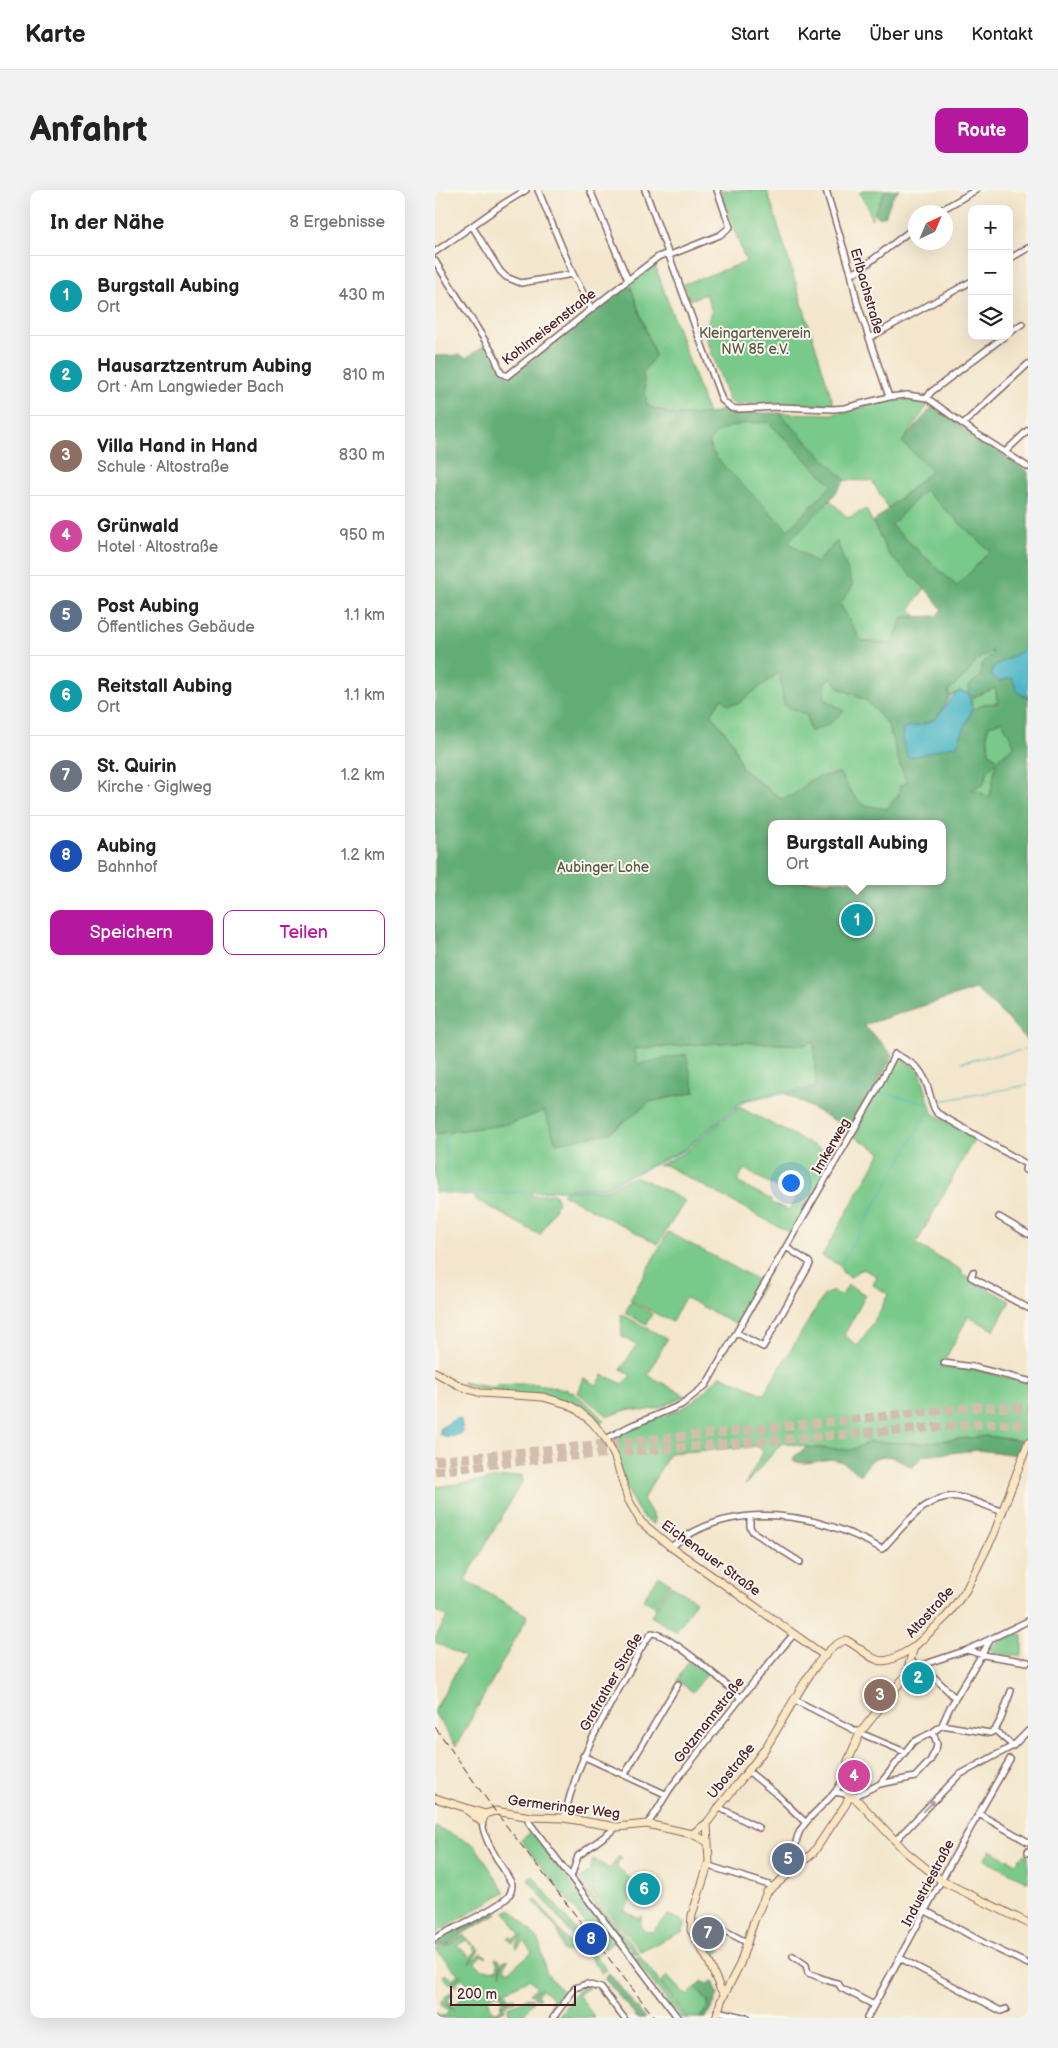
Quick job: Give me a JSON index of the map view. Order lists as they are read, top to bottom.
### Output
{
  "streets": {
    "street": [
      "Erlbachstraße",
      "Kohlmeisenstraße",
      "Imkerweg",
      "Eichenauer Straße",
      "Altostraße",
      "Grafrather Straße",
      "Gotzmannstraße",
      "Ubostraße",
      "Germeringer Weg",
      "Industriestraße"
    ]
  },
  "crossings": [
    ["Imkerweg", "Eichenauer Straße"],
    ["Eichenauer Straße", "Gotzmannstraße"],
    ["Eichenauer Straße", "Ubostraße"],
    ["Altostraße", "Ubostraße"],
    ["Grafrather Straße", "Gotzmannstraße"],
    ["Grafrather Straße", "Germeringer Weg"],
    ["Gotzmannstraße", "Germeringer Weg"]
  ],
  "parks": ["Kleingartenverein NW 85 e.V.", "Aubinger Lohe"],
  "scale_bar": "200 m",
  "north": "top right",
  "page": {
    "header": "Karte",
    "nav": [
      "Start",
      "Karte",
      "Über uns",
      "Kontakt"
    ],
    "buttons": [
      "Route",
      ["Speichern", "Teilen"]
    ],
    "title": "Anfahrt",
    "heading": ["In der Nähe", "8 Ergebnisse"],
    "map_buttons": ["+", "−"],
    "list": [
      {
        "mark": "1",
        "name": "Burgstall Aubing",
        "note": "Ort",
        "value": "430 m"
      },
      {
        "mark": "2",
        "name": "Hausarztzentrum Aubing",
        "note": "Ort · Am Langwieder Bach",
        "value": "810 m"
      },
      {
        "mark": "3",
        "name": "Villa Hand in Hand",
        "note": "Schule · Altostraße",
        "value": "830 m"
      },
      {
        "mark": "4",
        "name": "Grünwald",
        "note": "Hotel · Altostraße",
        "value": "950 m"
      },
      {
        "mark": "5",
        "name": "Post Aubing",
        "note": "Öffentliches Gebäude",
        "value": "1.1 km"
      },
      {
        "mark": "6",
        "name": "Reitstall Aubing",
        "note": "Ort",
        "value": "1.1 km"
      },
      {
        "mark": "7",
        "name": "St. Quirin",
        "note": "Kirche · Giglweg",
        "value": "1.2 km"
      },
      {
        "mark": "8",
        "name": "Aubing",
        "note": "Bahnhof",
        "value": "1.2 km"
      }
    ],
    "popup": ["Burgstall Aubing", "Ort"],
    "pins": [
      "1",
      "2",
      "3",
      "4",
      "5",
      "6",
      "7",
      "8"
    ],
    "scale": "200 m"
  }
}
